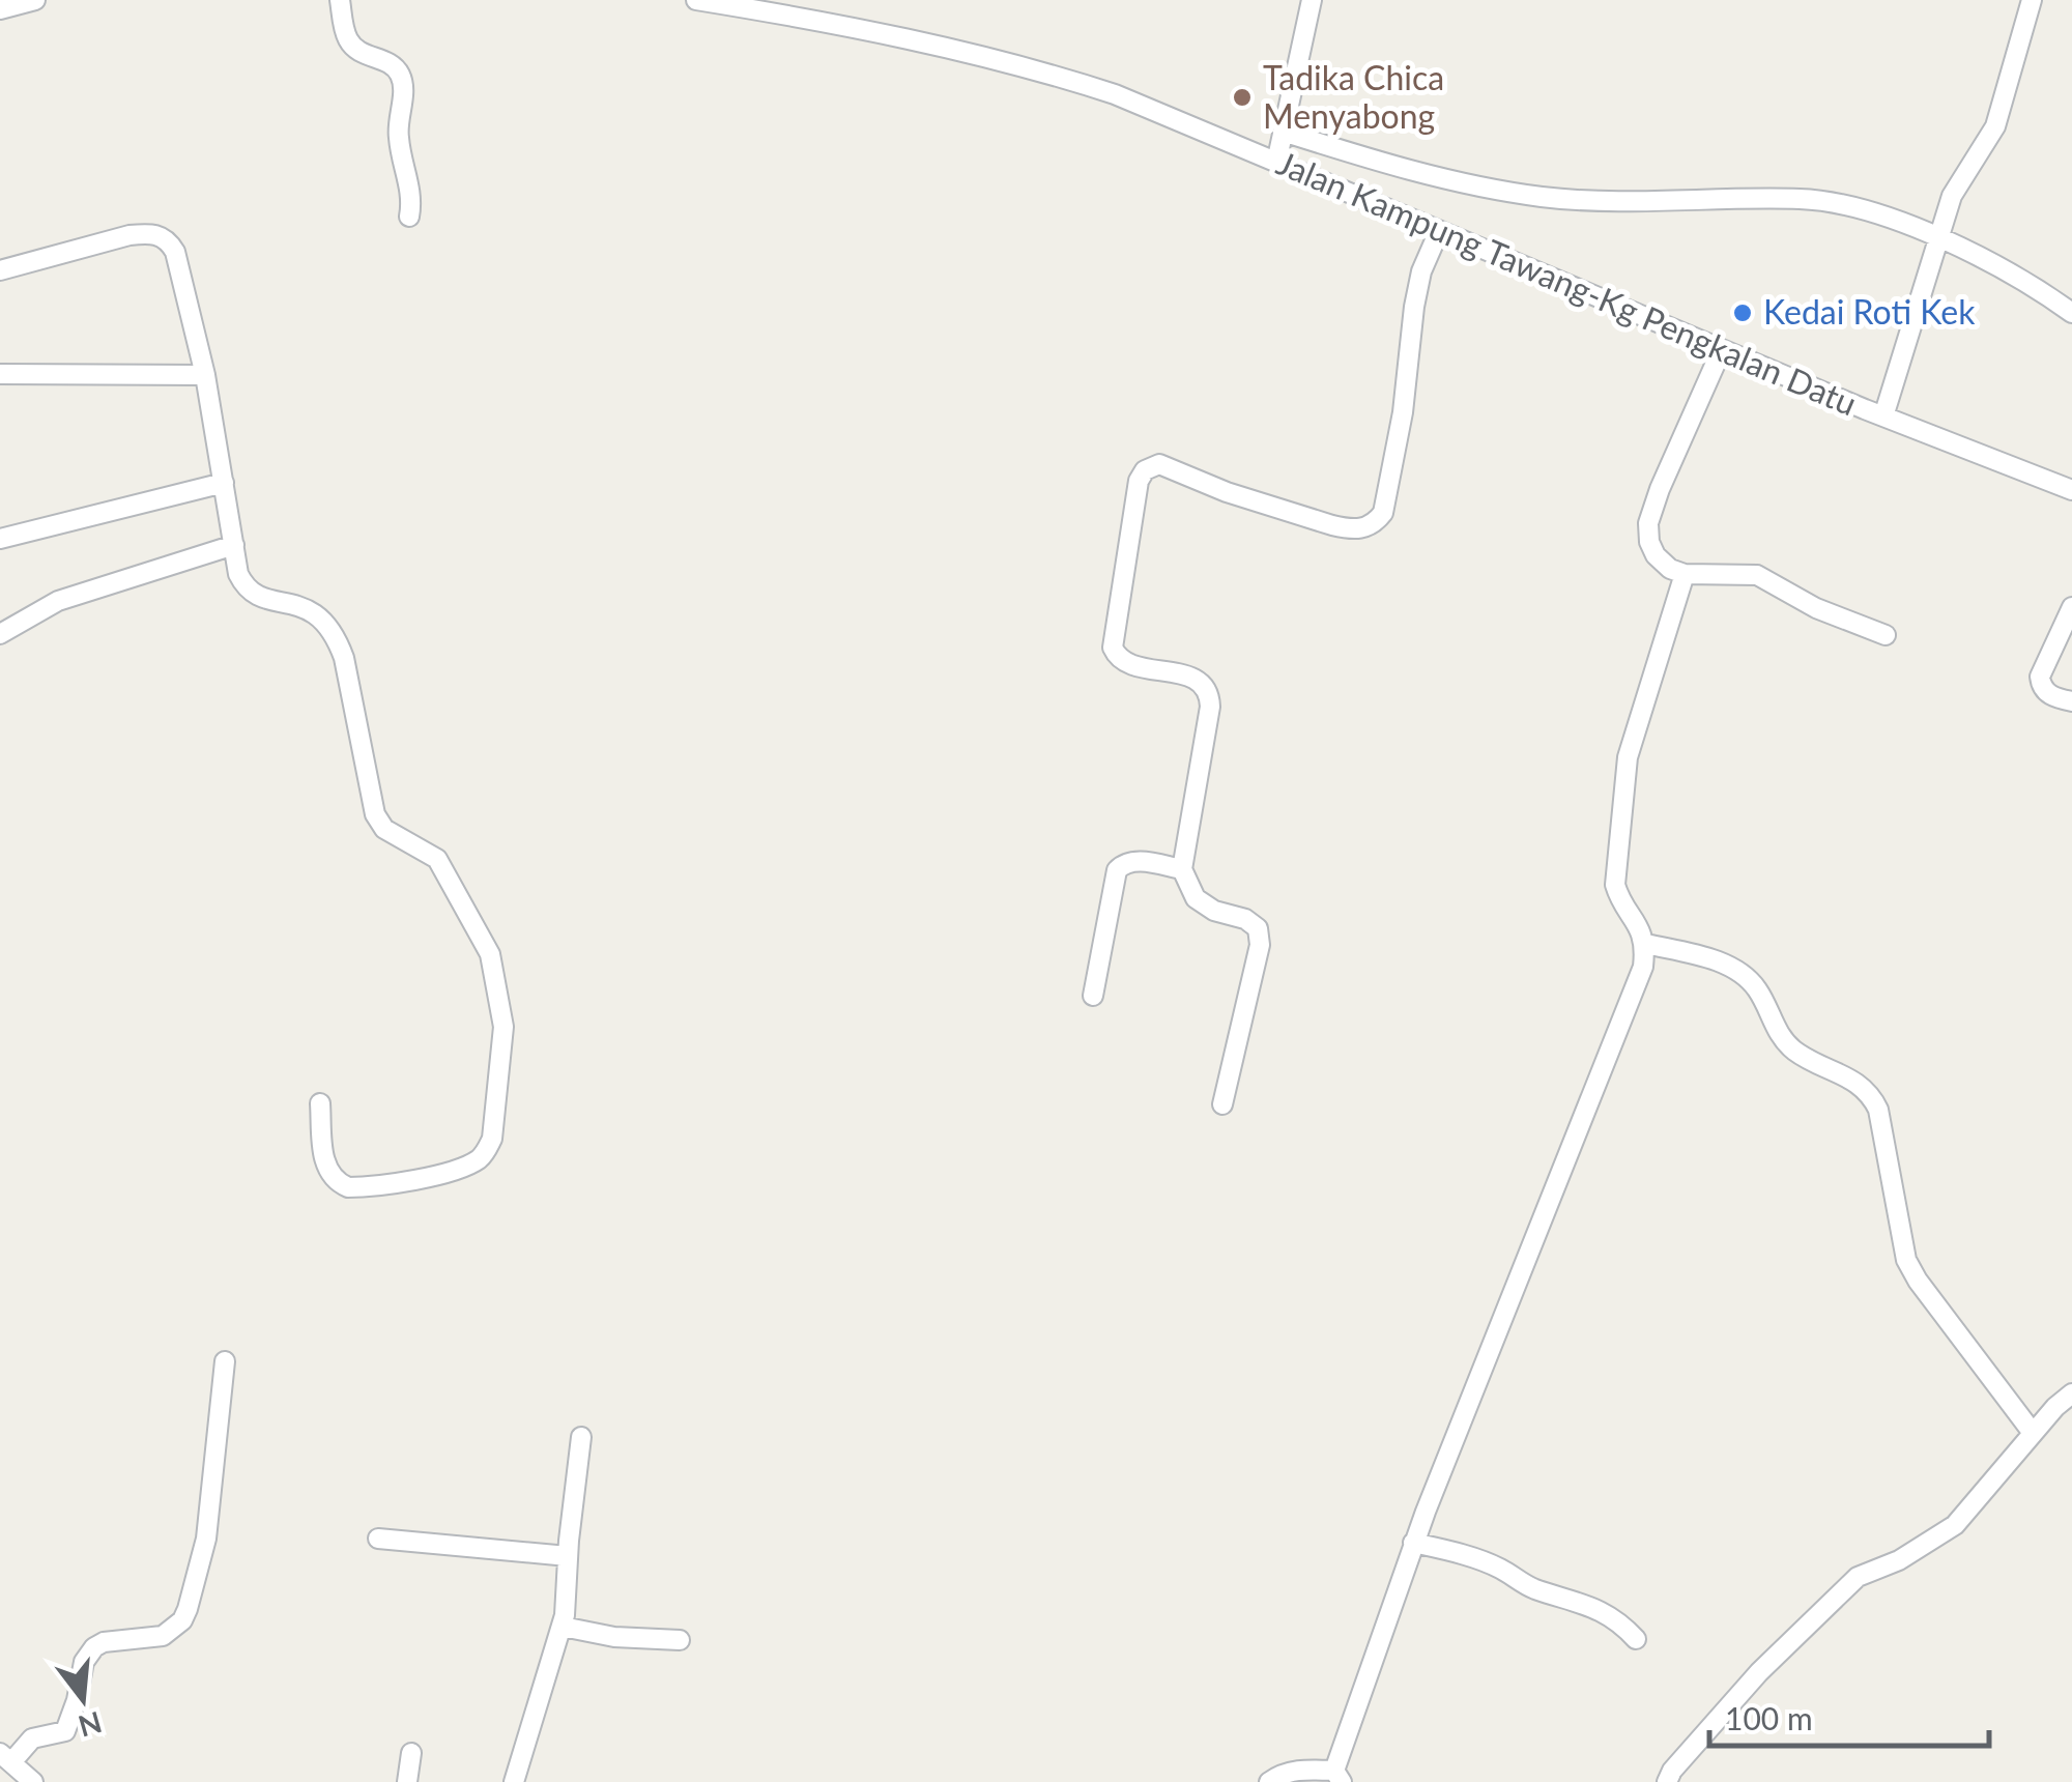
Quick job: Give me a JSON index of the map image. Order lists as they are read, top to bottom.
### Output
{
  "streets": {
    "street": ["Jalan Kampung Tawang-Kg Pengkalan Datu"]
  },
  "places": ["Tadika Chica Menyabong", "Kedai Roti Kek"],
  "scale_bar": "100 m",
  "north": "bottom"
}
